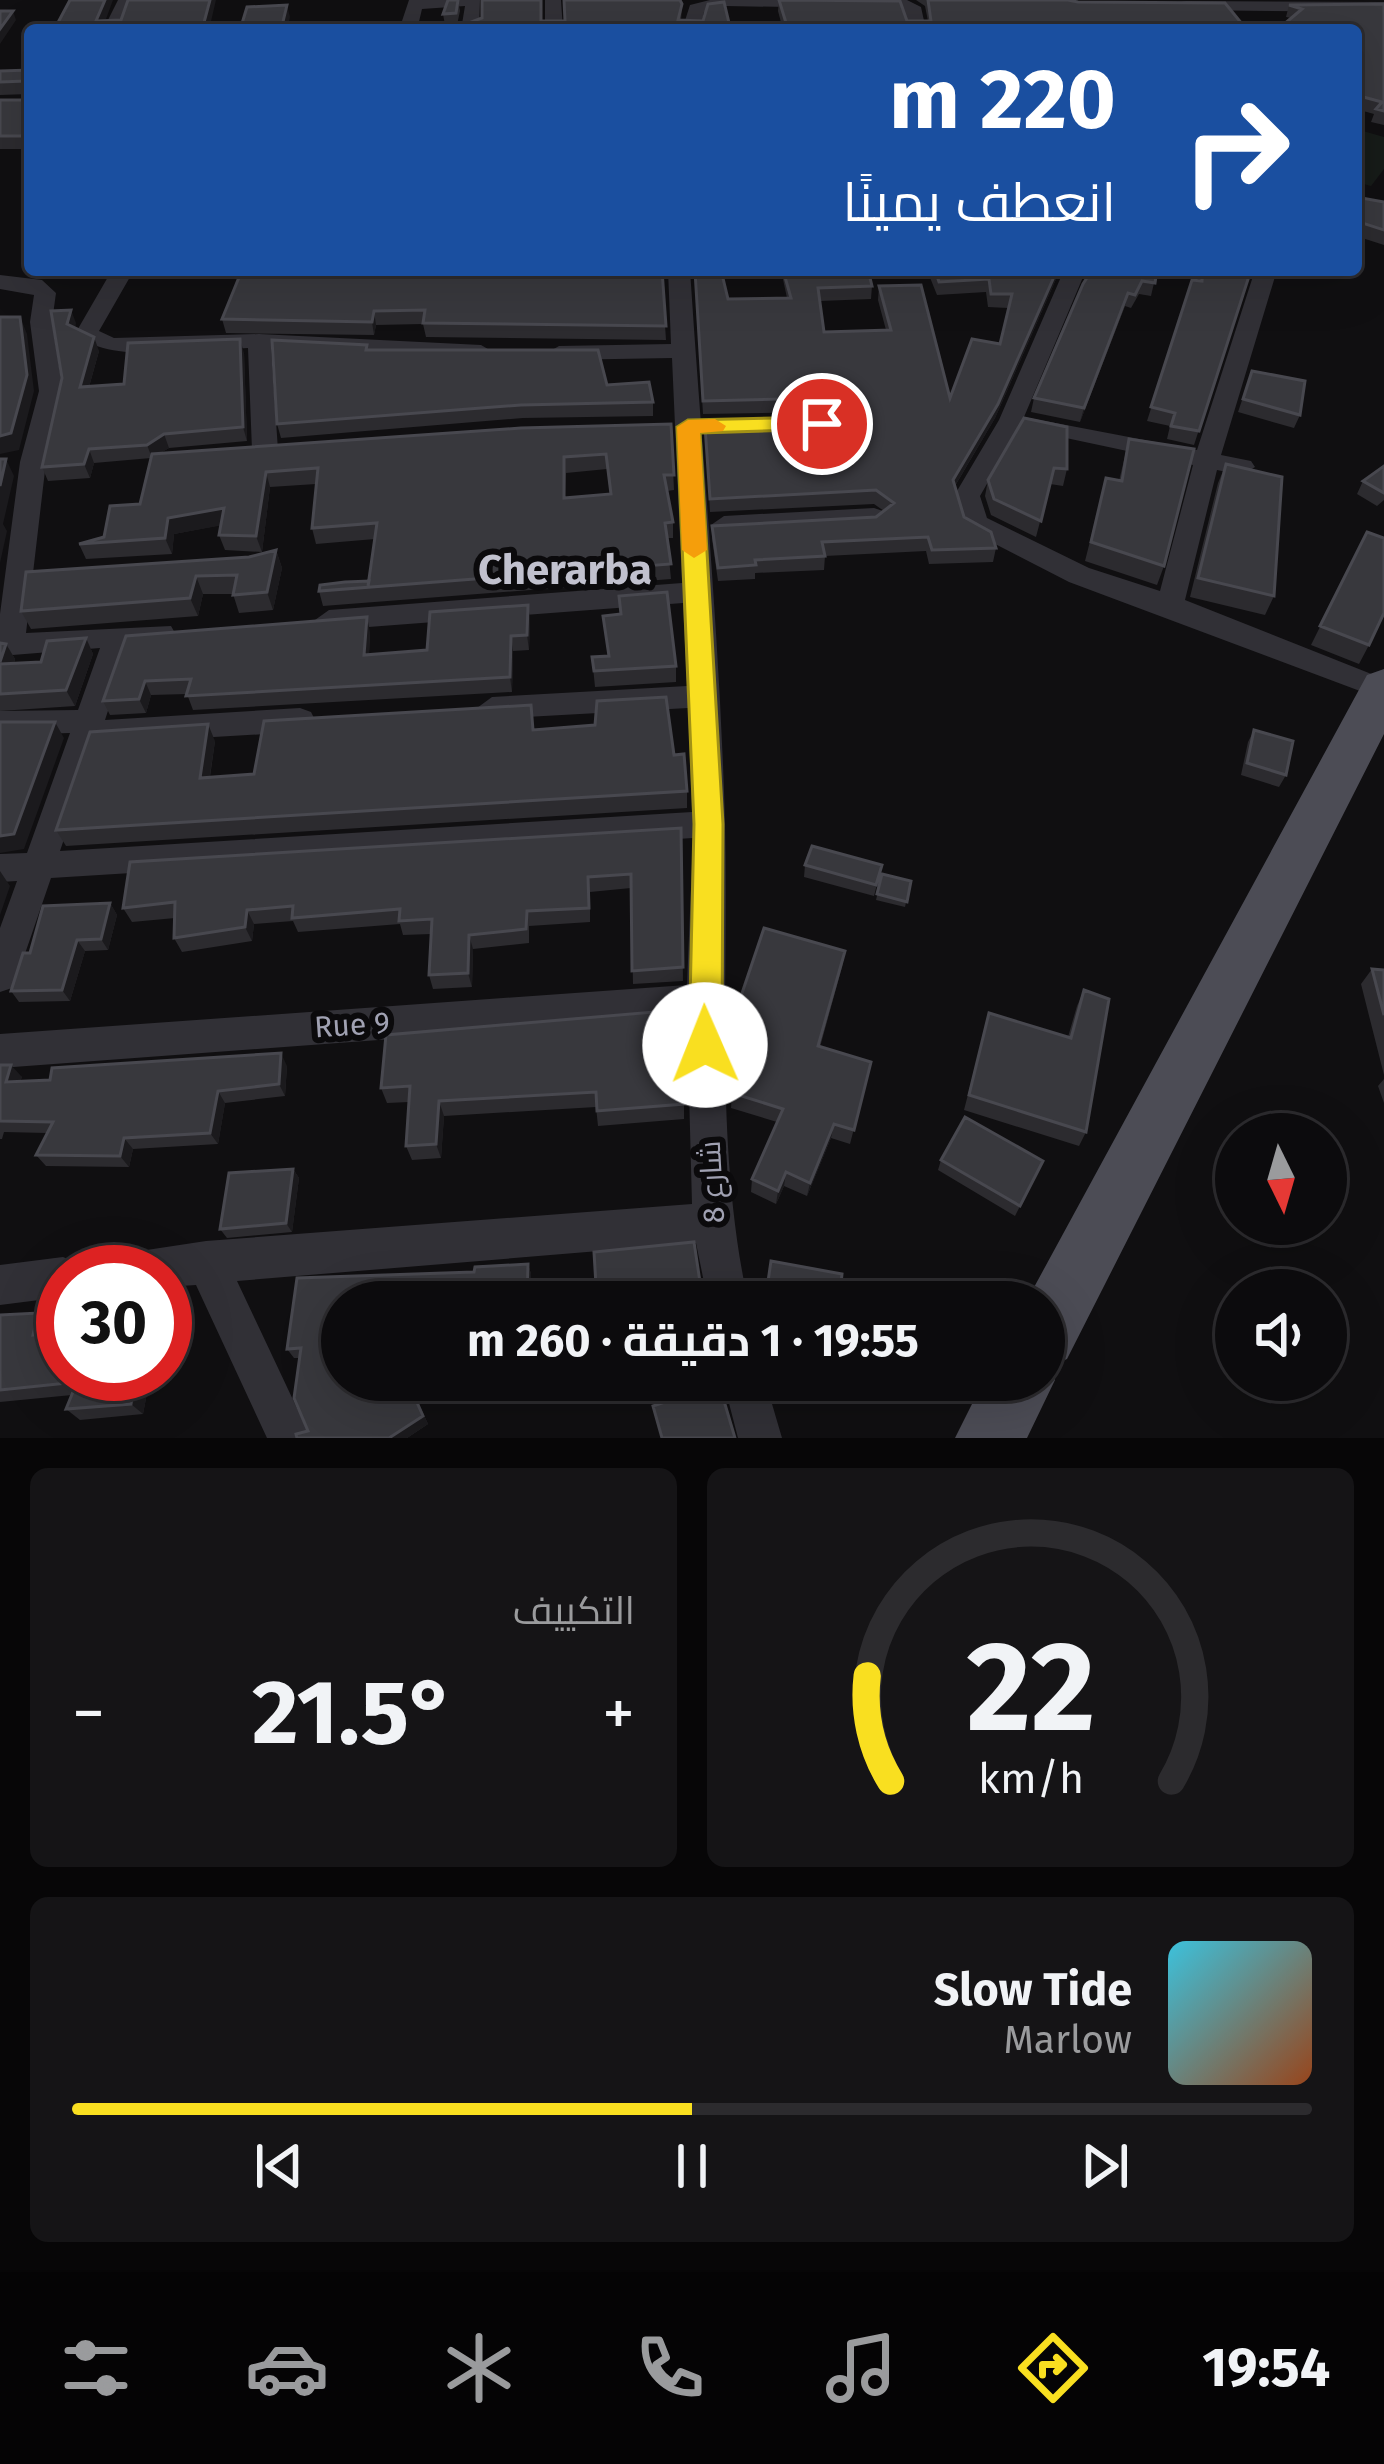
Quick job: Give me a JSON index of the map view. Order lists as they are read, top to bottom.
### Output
{
  "streets": {
    "street": ["Rue 9", "شارع 8"]
  },
  "crossings": [
    ["Rue 9", "شارع 8"]
  ],
  "districts": ["Cherarba"],
  "north": "bottom",
  "page": {
    "turn": ["220 m", "انعطف يمينًا"],
    "limit": "30",
    "trip": "19:55 · 1 دقيقة · 260 m",
    "tile": "التكييف",
    "heat": ["−", "21.5°", "+"],
    "song": ["Slow Tide", "Marlow"],
    "tabs": "19:54",
    "gauge": ["22", "km/h"]
  }
}
